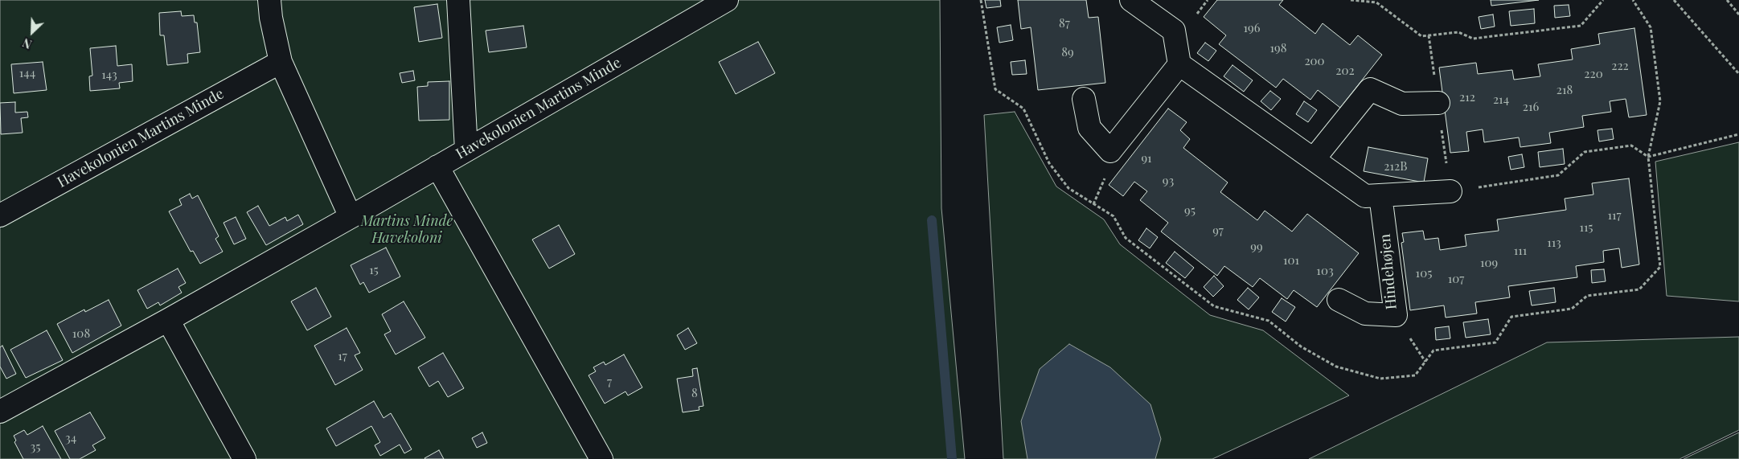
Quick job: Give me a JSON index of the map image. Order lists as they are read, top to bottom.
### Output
{
  "streets": {
    "street": ["Havekolonien Martins Minde", "Hindehøjen"]
  },
  "parks": ["Martins Minde Havekoloni"],
  "house_numbers": [
    "87",
    "196",
    "198",
    "89",
    "200",
    "222",
    "202",
    "144",
    "220",
    "143",
    "218",
    "212",
    "214",
    "216",
    "91",
    "212B",
    "93",
    "95",
    "117",
    "115",
    "97",
    "113",
    "99",
    "111",
    "101",
    "109",
    "15",
    "103",
    "105",
    "107",
    "108",
    "17",
    "7",
    "8",
    "34",
    "35"
  ],
  "north": "bottom left"
}
